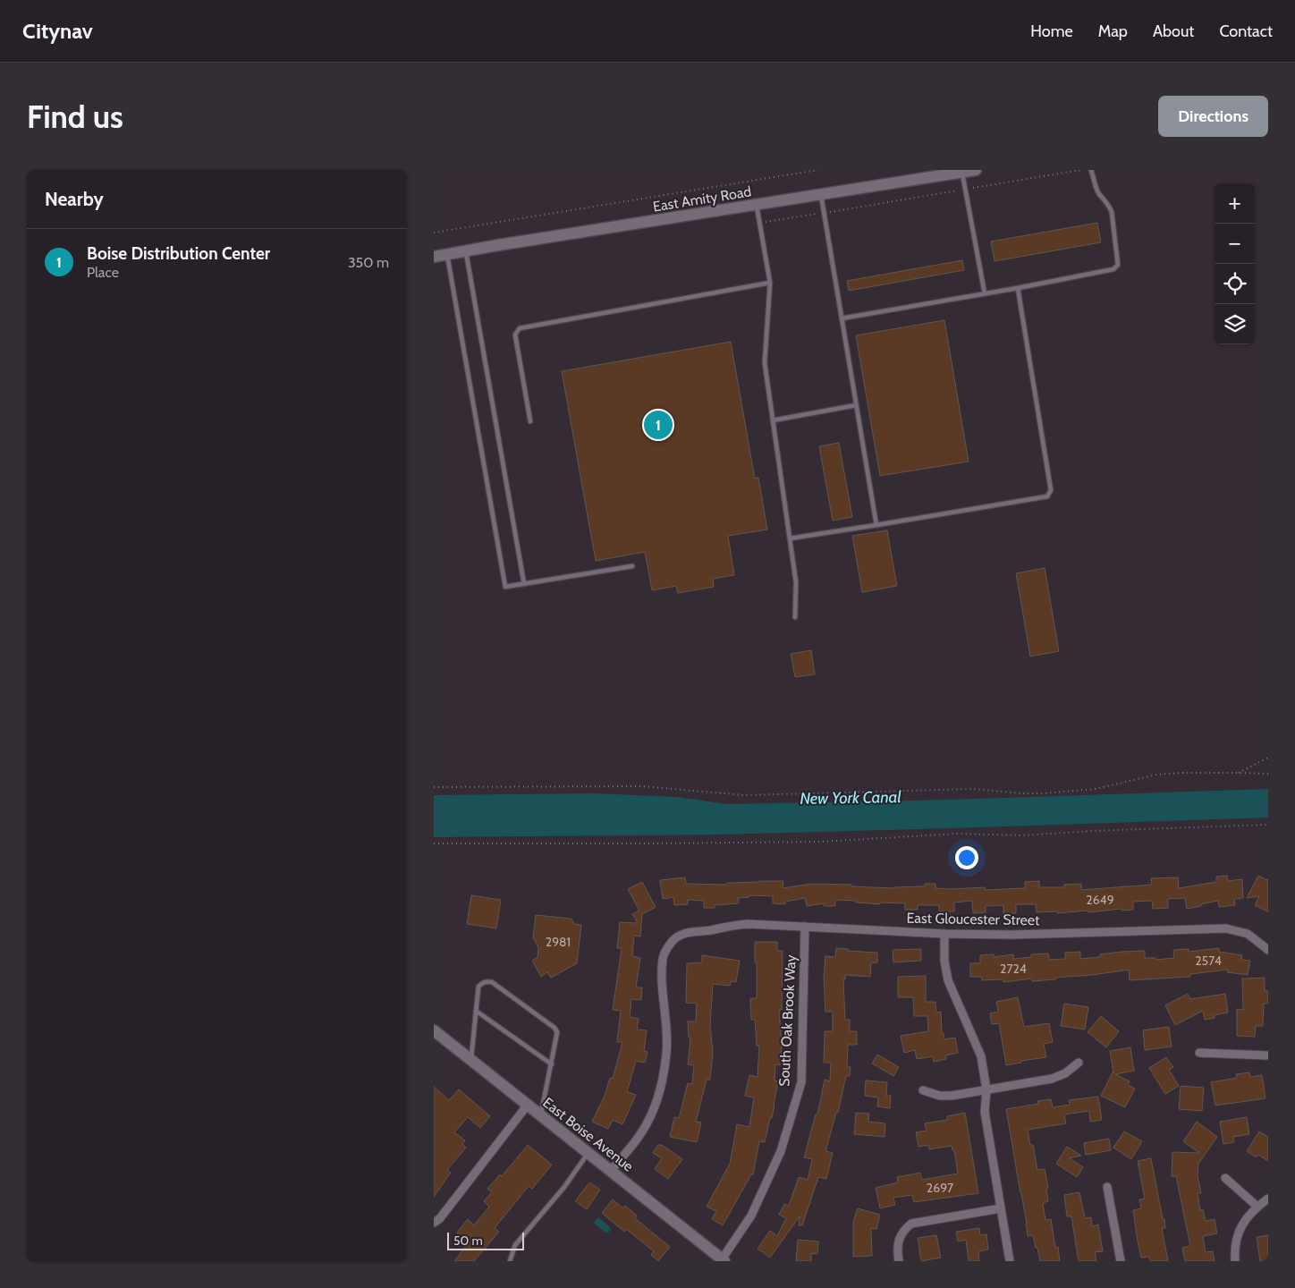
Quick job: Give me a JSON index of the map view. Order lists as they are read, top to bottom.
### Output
{
  "streets": {
    "street": [
      "East Amity Road",
      "East Gloucester Street",
      "South Oak Brook Way",
      "East Boise Avenue"
    ]
  },
  "crossings": [
    ["East Gloucester Street", "South Oak Brook Way"],
    ["East Gloucester Street", "East Boise Avenue"],
    ["South Oak Brook Way", "East Boise Avenue"]
  ],
  "water": ["New York Canal"],
  "house_numbers": [
    "2649",
    "2981",
    "2574",
    "2724",
    "2697"
  ],
  "scale_bar": "50 m",
  "page": {
    "header": "Citynav",
    "nav": [
      "Home",
      "Map",
      "About",
      "Contact"
    ],
    "buttons": "Directions",
    "title": "Find us",
    "heading": "Nearby",
    "map_buttons": ["+", "−"],
    "list": [
      {
        "mark": "1",
        "name": "Boise Distribution Center",
        "note": "Place",
        "value": "350 m"
      }
    ],
    "pins": "1",
    "scale": "50 m"
  }
}
